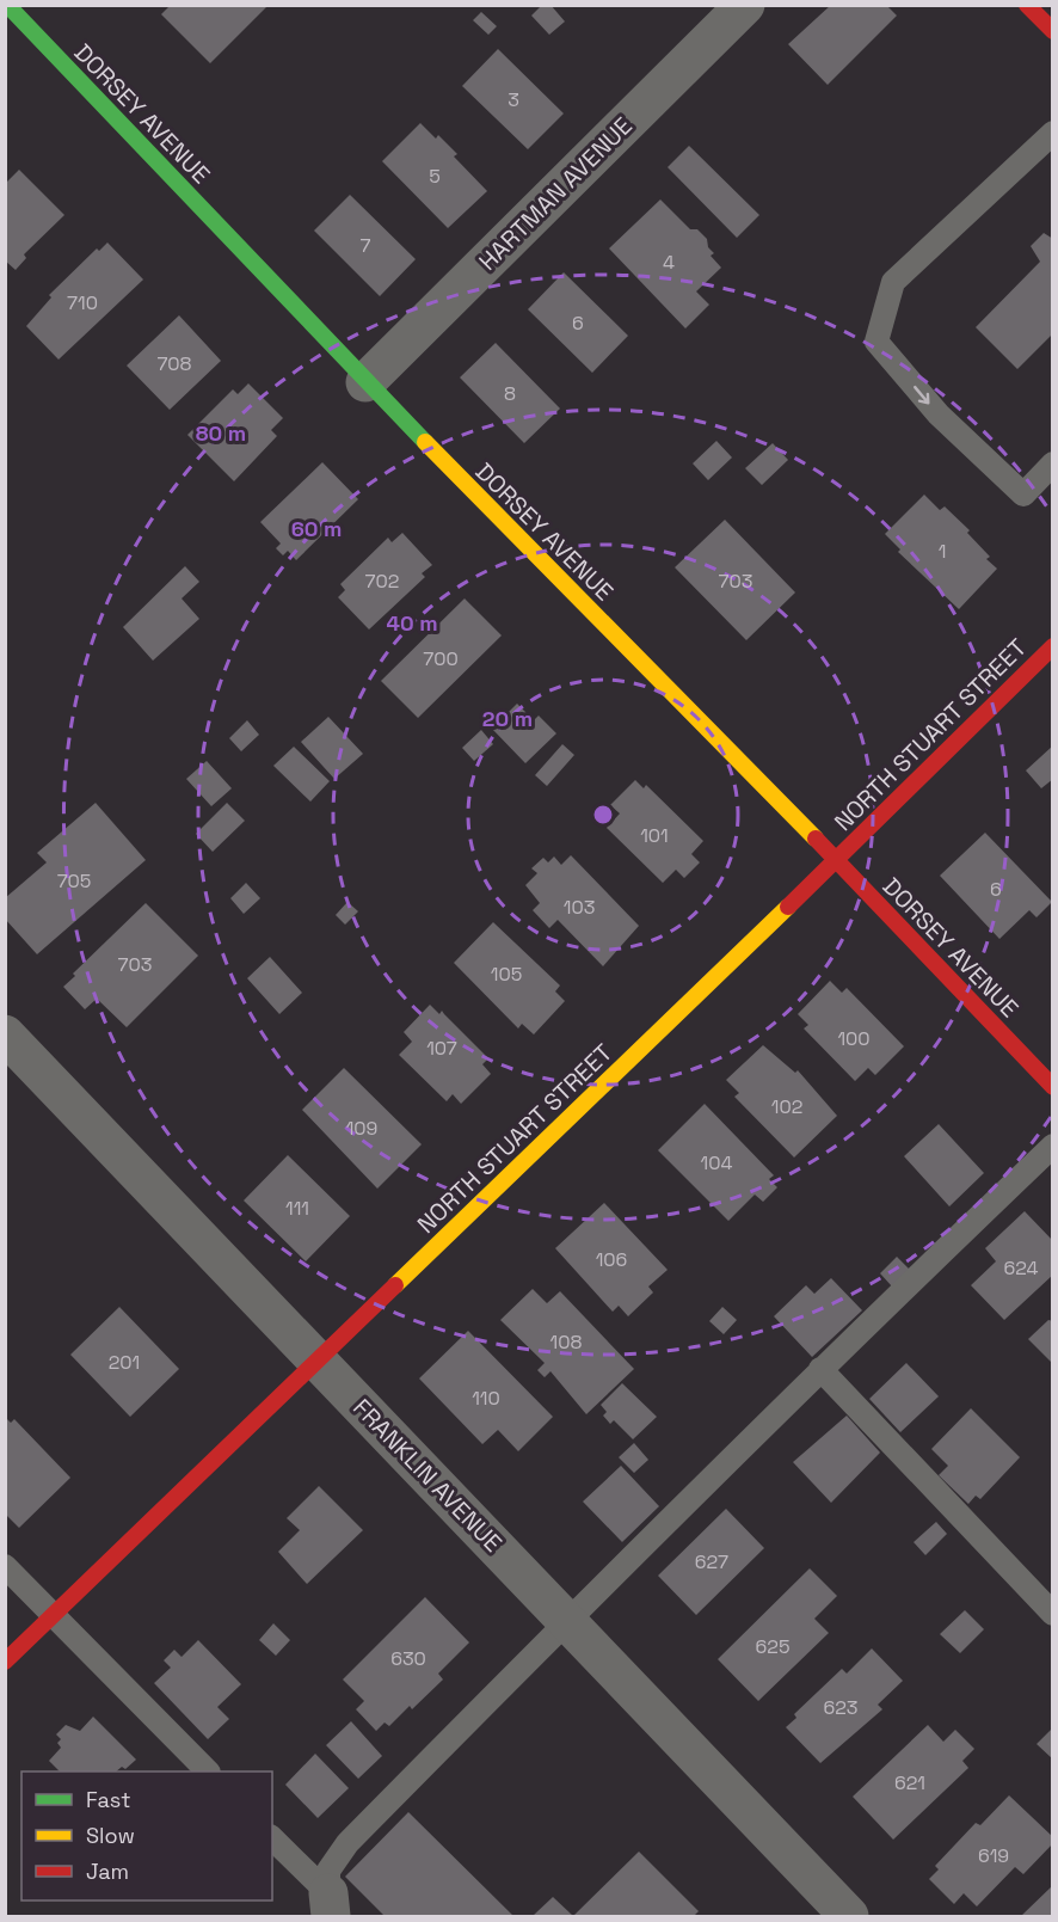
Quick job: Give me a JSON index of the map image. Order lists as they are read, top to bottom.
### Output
{
  "streets": {
    "street": [
      "DORSEY AVENUE",
      "HARTMAN AVENUE",
      "NORTH STUART STREET",
      "FRANKLIN AVENUE"
    ]
  },
  "crossings": [
    ["DORSEY AVENUE", "HARTMAN AVENUE"],
    ["DORSEY AVENUE", "NORTH STUART STREET"],
    ["NORTH STUART STREET", "FRANKLIN AVENUE"]
  ],
  "house_numbers": [
    "3",
    "5",
    "7",
    "4",
    "710",
    "6",
    "708",
    "8",
    "1",
    "702",
    "703",
    "700",
    "101",
    "705",
    "6",
    "103",
    "703",
    "105",
    "100",
    "107",
    "102",
    "109",
    "104",
    "111",
    "106",
    "624",
    "108",
    "201",
    "110",
    "627",
    "625",
    "630",
    "623",
    "621",
    "619"
  ],
  "legend": ["Fast", "Slow", "Jam"],
  "rings": [
    "80 m",
    "60 m",
    "40 m",
    "20 m"
  ]
}
